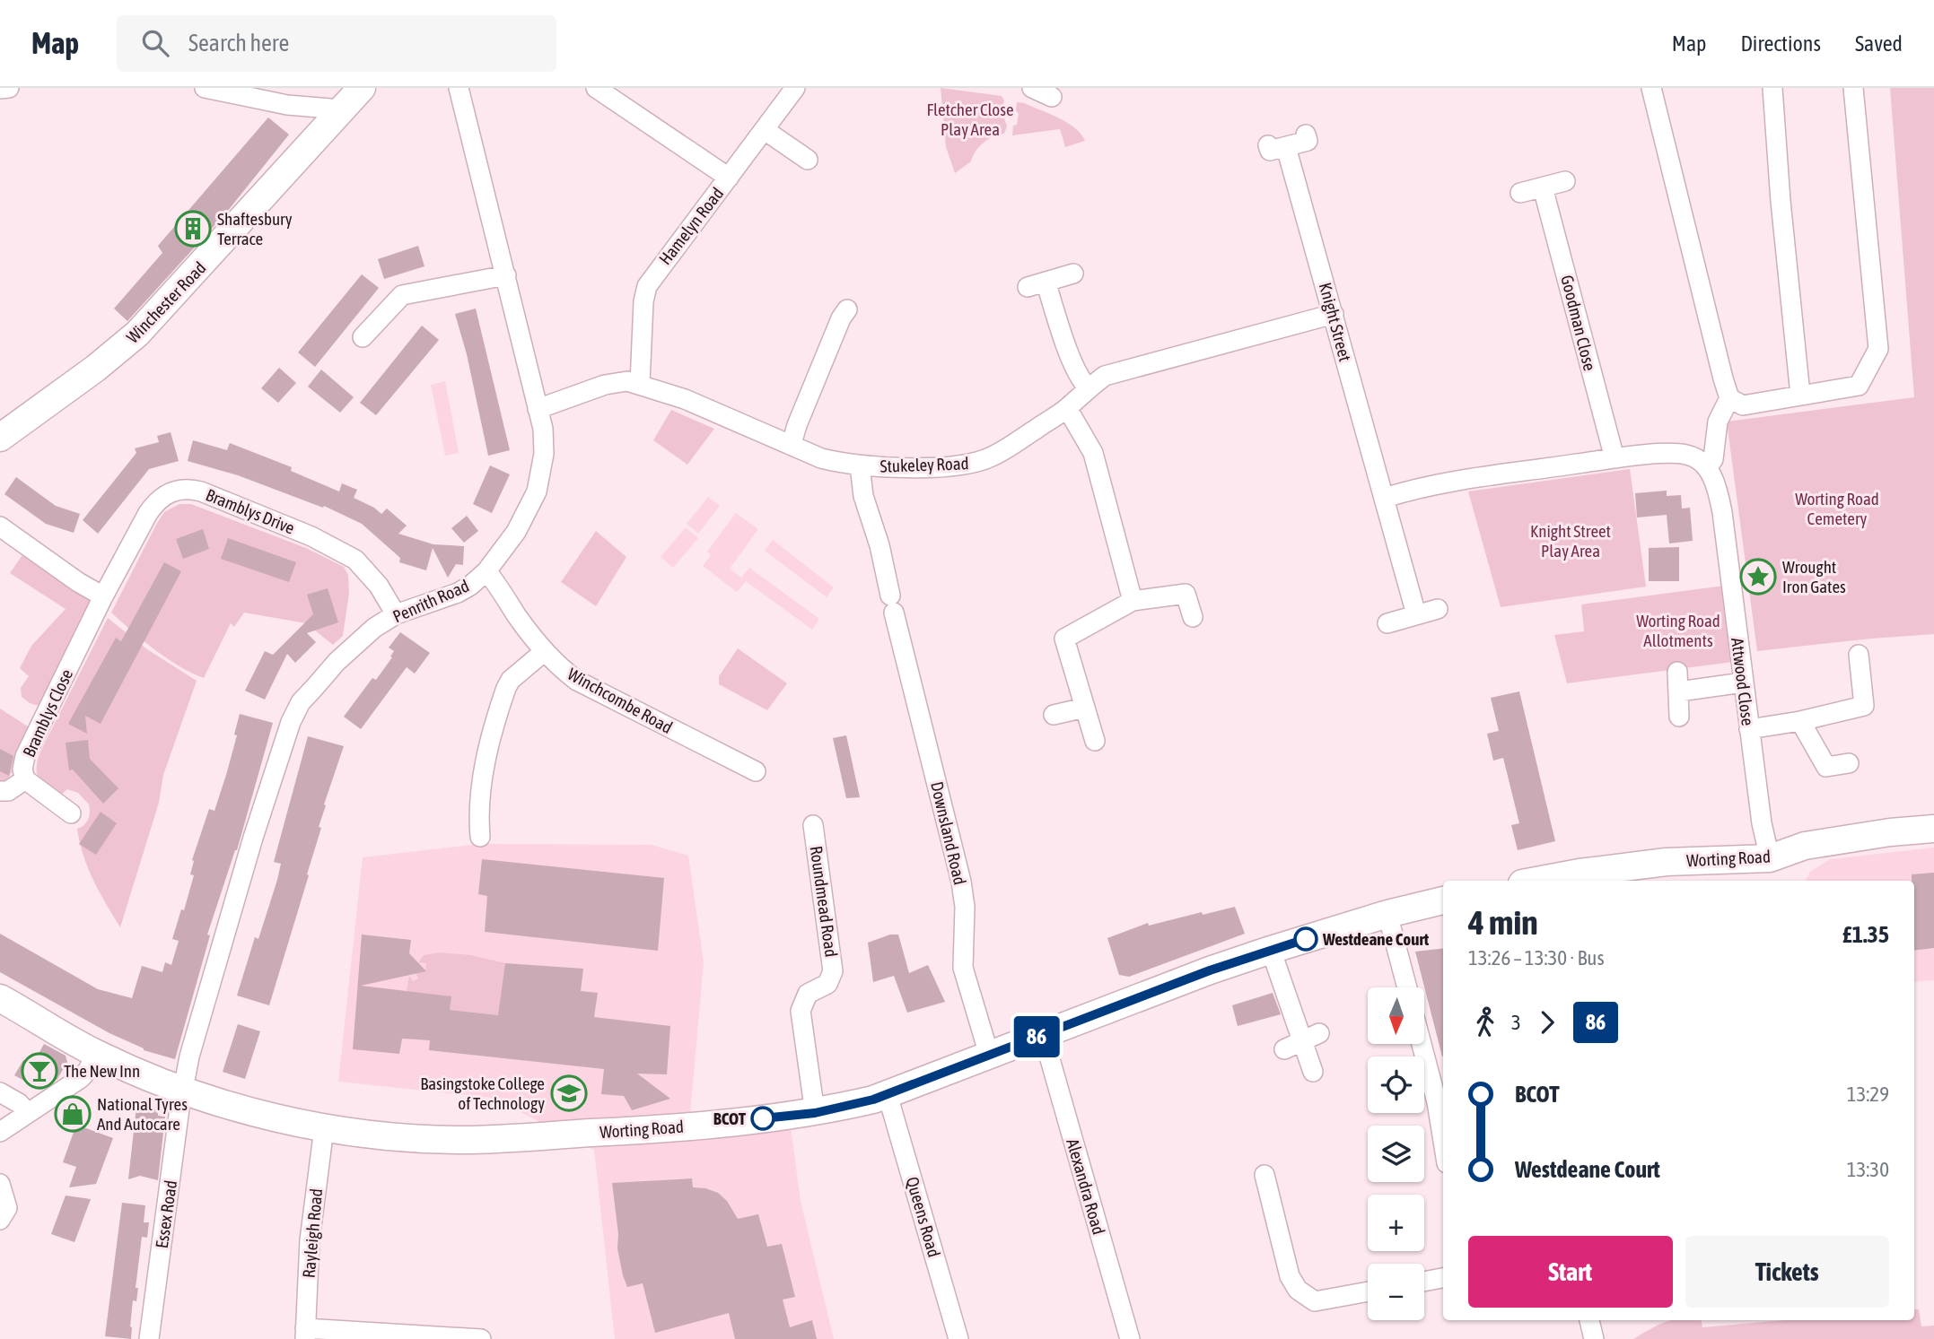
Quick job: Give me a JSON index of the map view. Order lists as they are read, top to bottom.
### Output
{
  "streets": {
    "street": [
      "Hamelyn Road",
      "Winchester Road",
      "Knight Street",
      "Goodman Close",
      "Stukeley Road",
      "Bramblys Drive",
      "Penrith Road",
      "Attwood Close",
      "Winchcombe Road",
      "Bramblys Close",
      "Downsland Road",
      "Worting Road",
      "Roundmead Road",
      "Alexandra Road",
      "Essex Road",
      "Queens Road",
      "Rayleigh Road"
    ]
  },
  "crossings": [
    ["Hamelyn Road", "Stukeley Road"],
    ["Knight Street", "Stukeley Road"],
    ["Stukeley Road", "Penrith Road"],
    ["Stukeley Road", "Downsland Road"],
    ["Bramblys Drive", "Penrith Road"],
    ["Bramblys Drive", "Bramblys Close"],
    ["Penrith Road", "Winchcombe Road"],
    ["Penrith Road", "Worting Road"],
    ["Penrith Road", "Essex Road"],
    ["Attwood Close", "Worting Road"],
    ["Downsland Road", "Worting Road"],
    ["Worting Road", "Roundmead Road"],
    ["Worting Road", "Alexandra Road"],
    ["Worting Road", "Essex Road"],
    ["Worting Road", "Queens Road"],
    ["Worting Road", "Rayleigh Road"]
  ],
  "parks": [
    "Fletcher Close Play Area",
    "Worting Road Cemetery",
    "Knight Street Play Area",
    "Worting Road Allotments"
  ],
  "places": {
    "building": ["Shaftesbury Terrace"],
    "place": ["Wrought Iron Gates"],
    "other": ["Westdeane Court", "BCOT"],
    "bar": ["The New Inn"],
    "school or university": ["Basingstoke College of Technology"],
    "shop": ["National Tyres And Autocare"]
  },
  "lines": ["bus line 86"],
  "north": "bottom",
  "page": {
    "header": "Map",
    "search": "Search here",
    "nav": ["Map", "Directions", "Saved"],
    "on_map": "86",
    "heading": ["4 min", "13:26 – 13:30 · Bus", "£1.35"],
    "map_buttons": ["+", "−"],
    "legs": ["3", "86"],
    "list": [
      {
        "name": "BCOT",
        "value": "13:29"
      },
      {
        "name": "Westdeane Court",
        "value": "13:30"
      }
    ],
    "buttons": ["Start", "Tickets"]
  }
}
